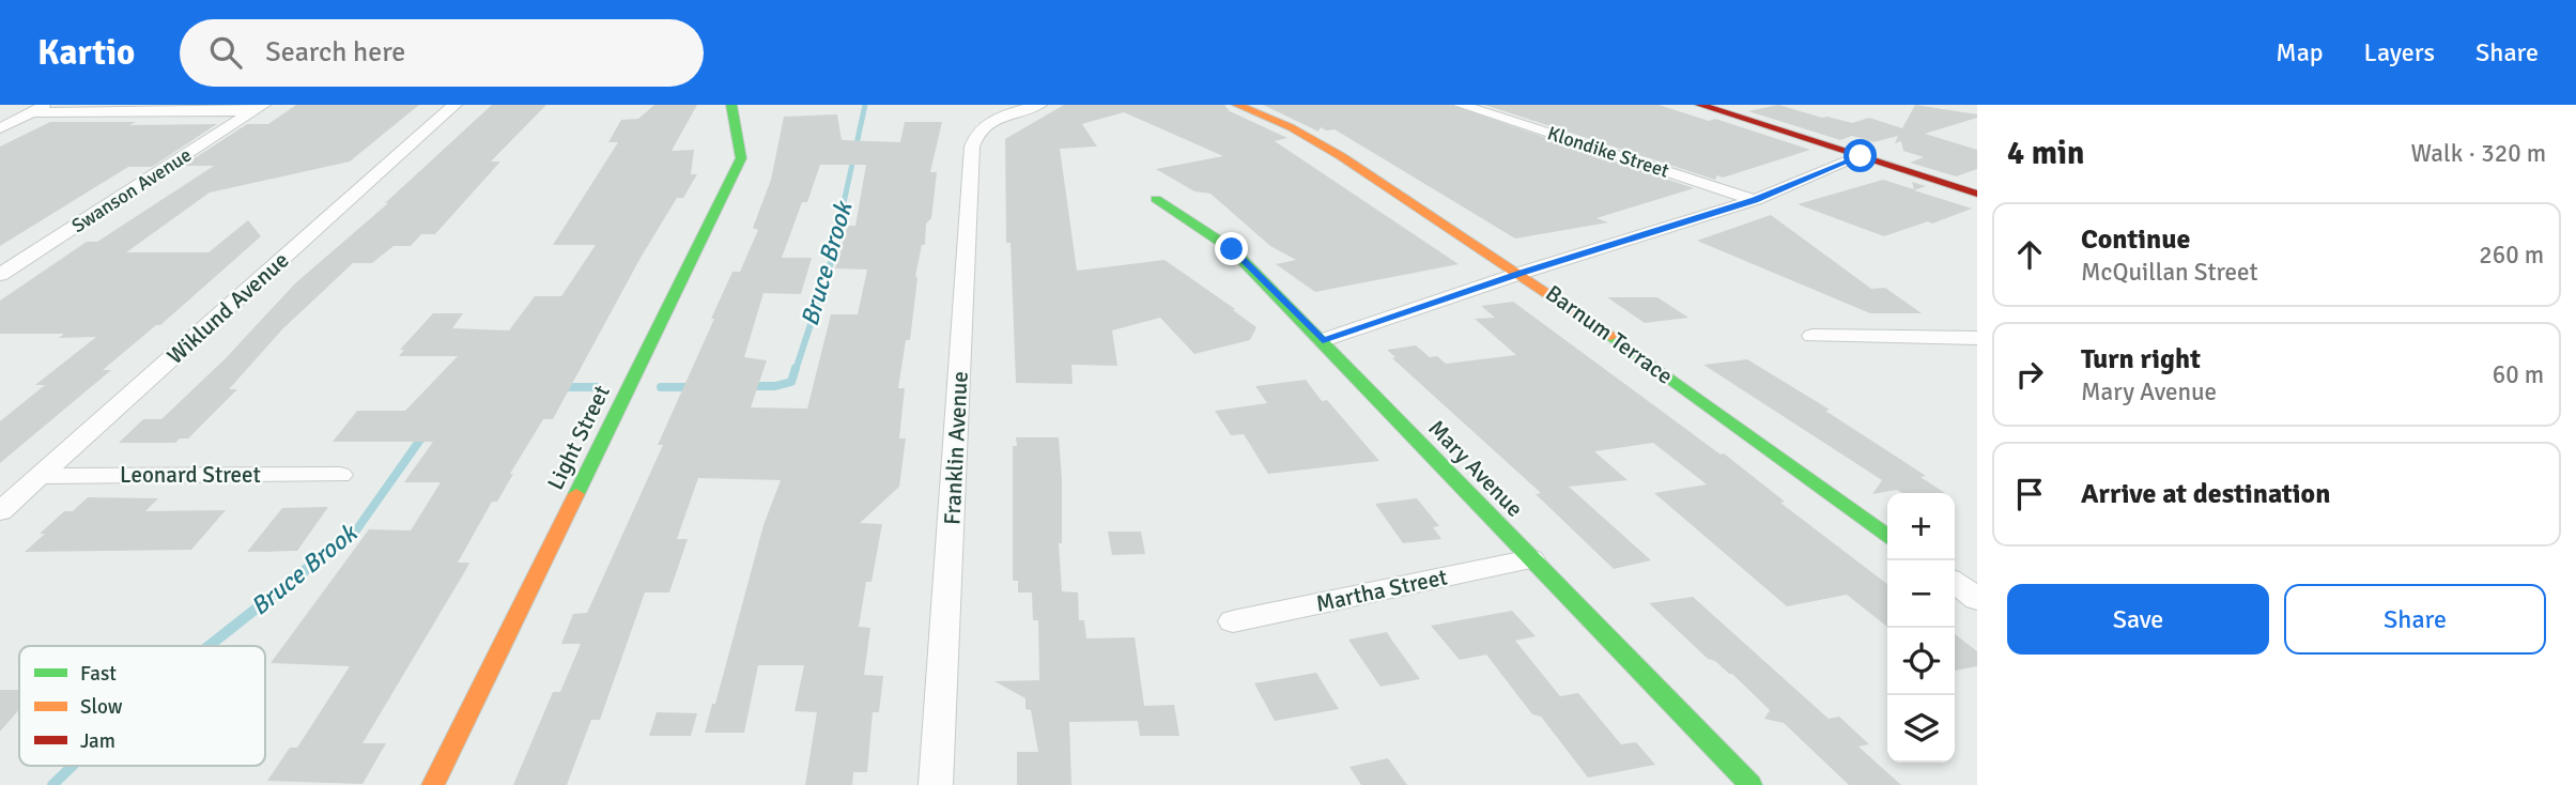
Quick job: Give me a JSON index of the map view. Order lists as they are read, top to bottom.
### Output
{
  "streets": {
    "street": [
      "Klondike Street",
      "Swanson Avenue",
      "Wiklund Avenue",
      "Barnum Terrace",
      "Light Street",
      "Franklin Avenue",
      "Mary Avenue",
      "Leonard Street",
      "Martha Street"
    ]
  },
  "crossings": [
    ["Wiklund Avenue", "Leonard Street"],
    ["Mary Avenue", "Martha Street"]
  ],
  "water": ["Bruce Brook"],
  "legend": ["Fast", "Slow", "Jam"],
  "page": {
    "header": "Kartio",
    "search": "Search here",
    "nav": ["Map", "Layers", "Share"],
    "heading": ["4 min", "Walk · 320 m"],
    "list": [
      ["Continue", "McQuillan Street", "260 m"],
      ["Turn right", "Mary Avenue", "60 m"],
      "Arrive at destination"
    ],
    "map_buttons": ["+", "−"],
    "buttons": ["Save", "Share"]
  }
}
